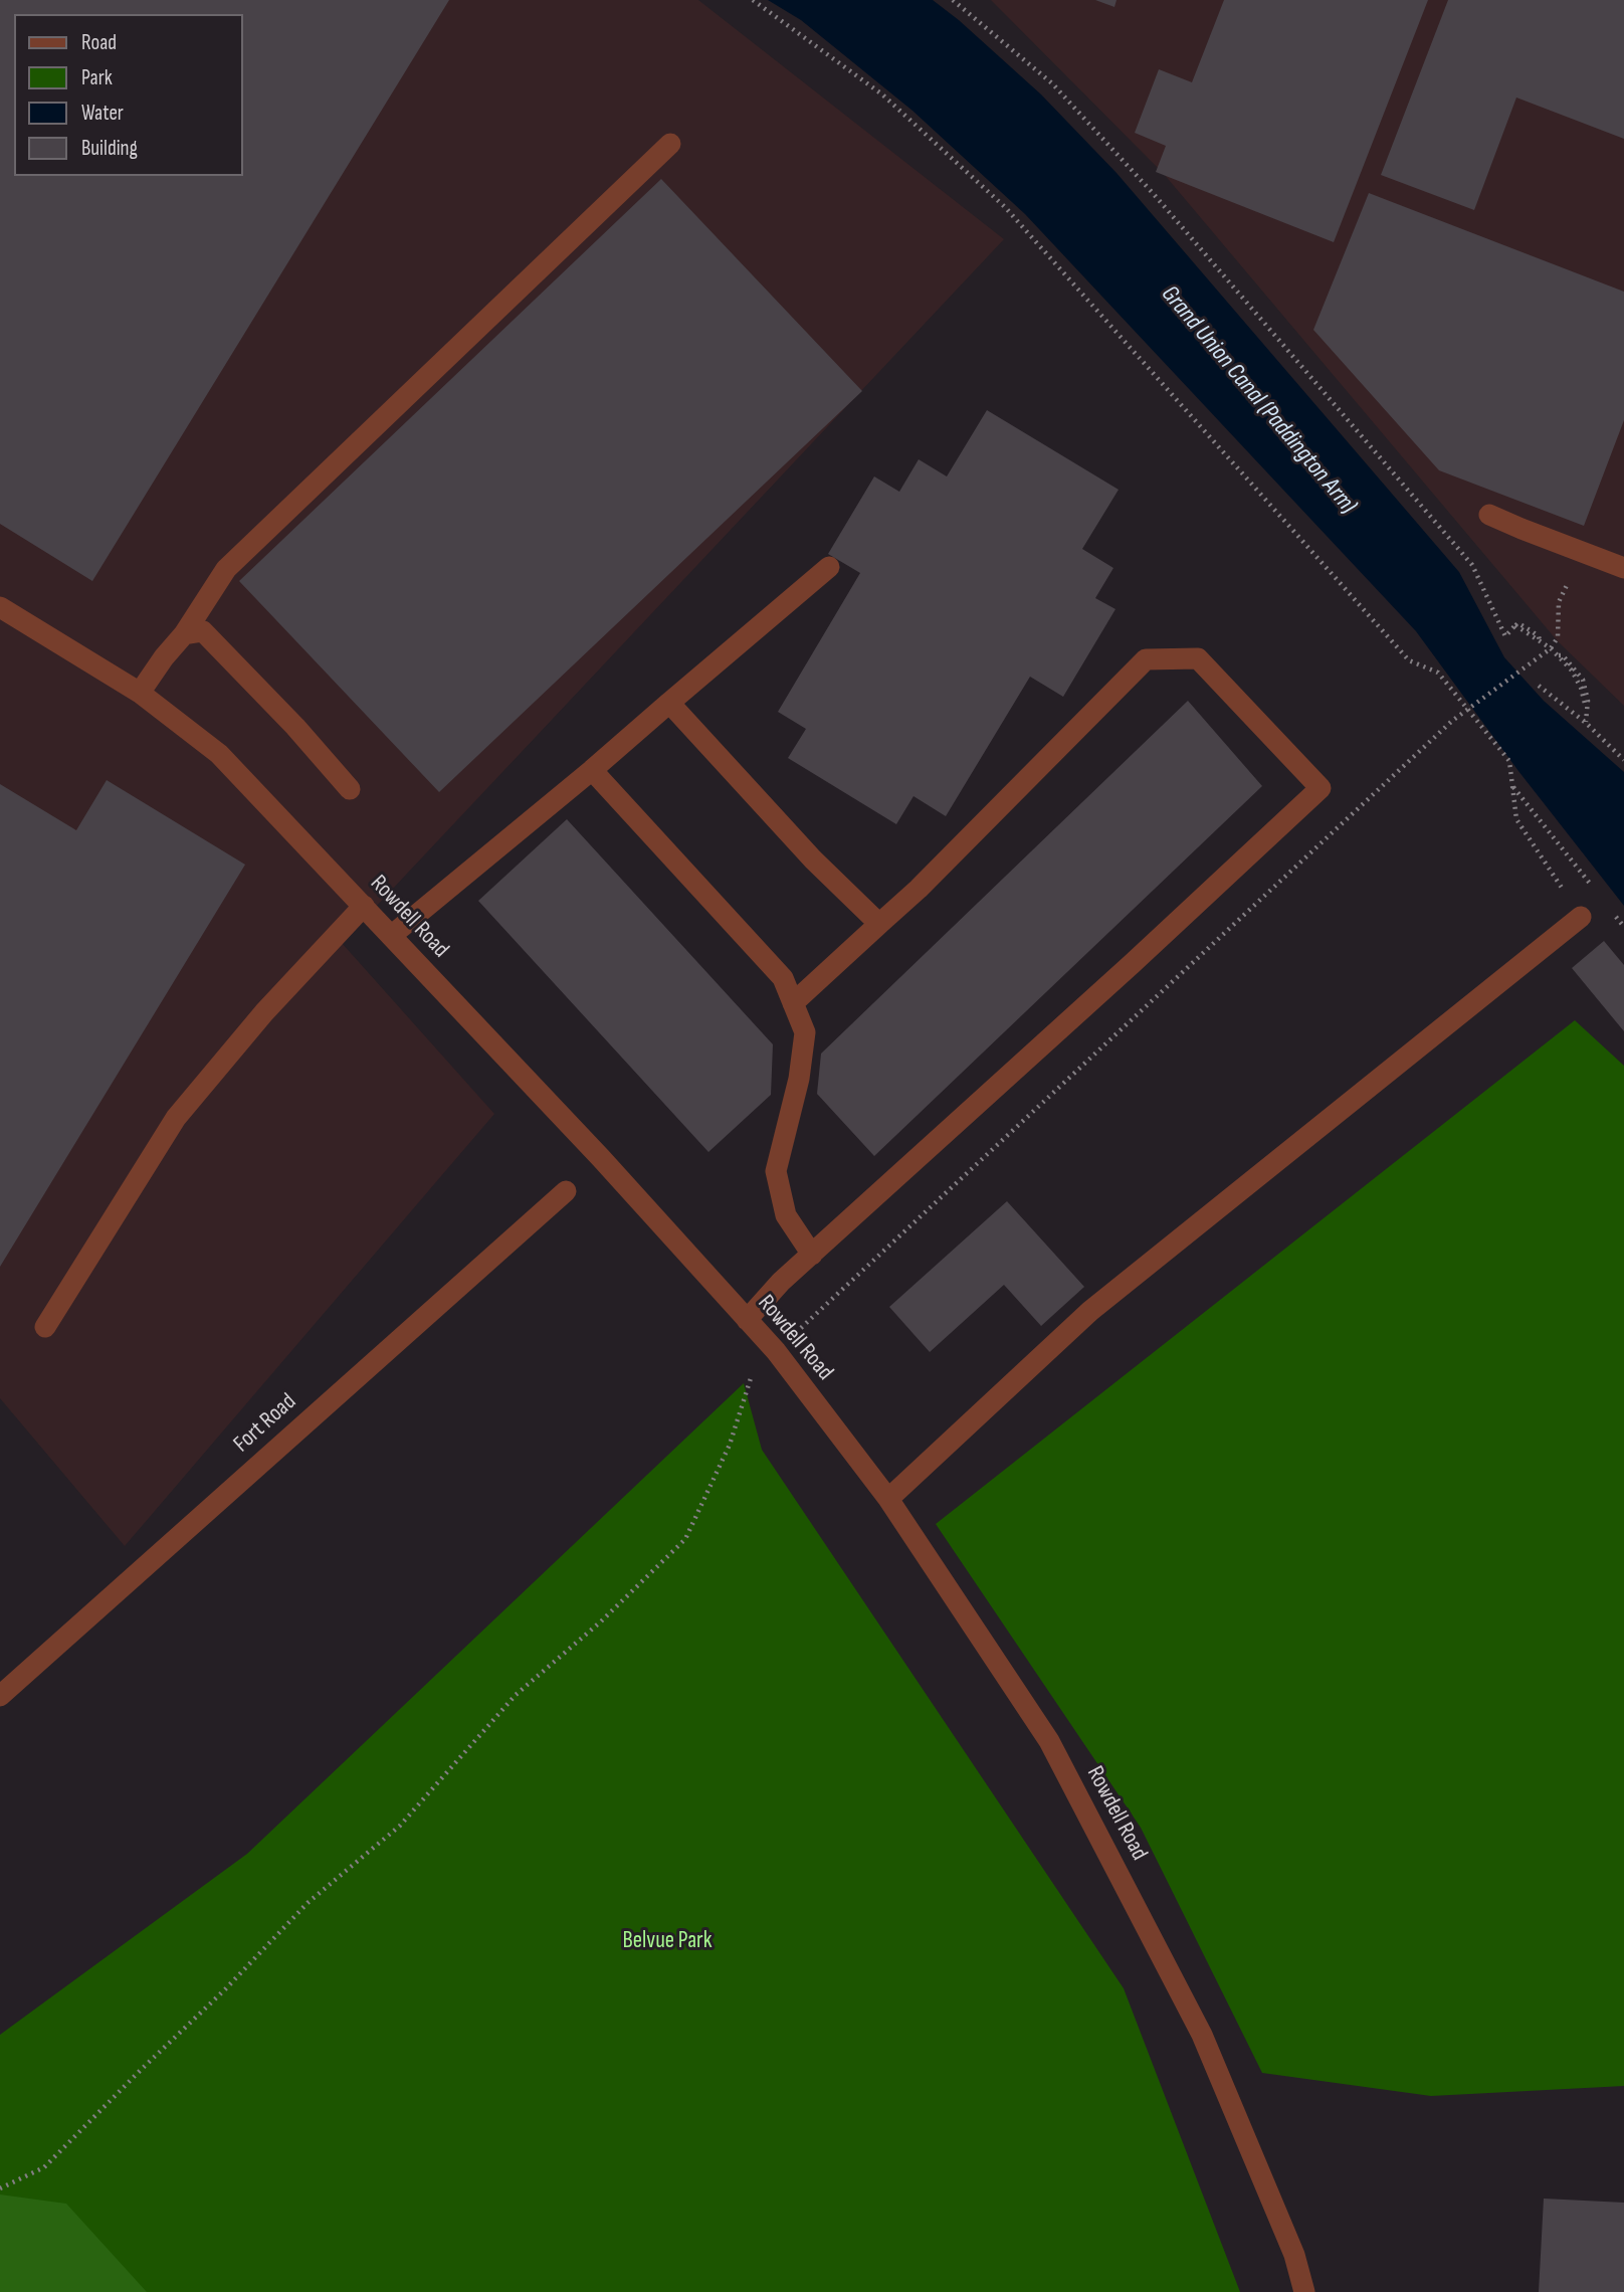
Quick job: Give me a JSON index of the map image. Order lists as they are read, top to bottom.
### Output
{
  "streets": {
    "street": ["Rowdell Road", "Fort Road"]
  },
  "water": ["Grand Union Canal (Paddington Arm)"],
  "parks": ["Belvue Park"],
  "legend": [
    "Road",
    "Park",
    "Water",
    "Building"
  ]
}
